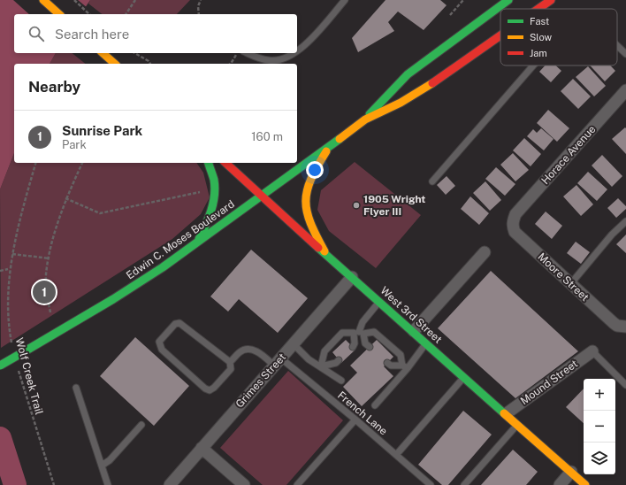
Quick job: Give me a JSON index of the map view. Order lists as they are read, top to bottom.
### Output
{
  "streets": {
    "main road": ["Edwin C. Moses Boulevard", "West 3rd Street"],
    "street": [
      "Horace Avenue",
      "Moore Street",
      "Grimes Street",
      "Mound Street"
    ],
    "lane": ["French Lane"],
    "path": ["Wolf Creek Trail"]
  },
  "crossings": [
    ["Horace Avenue", "Moore Street"],
    ["Edwin C. Moses Boulevard", "West 3rd Street"],
    ["West 3rd Street", "Grimes Street"],
    ["West 3rd Street", "Mound Street"],
    ["Grimes Street", "French Lane"]
  ],
  "places": ["1905 Wright Flyer III"],
  "legend": ["Fast", "Slow", "Jam"],
  "page": {
    "search": "Search here",
    "heading": "Nearby",
    "list": [
      {
        "mark": "1",
        "name": "Sunrise Park",
        "note": "Park",
        "value": "160 m"
      }
    ],
    "pins": "1",
    "map_buttons": ["+", "−"]
  }
}
